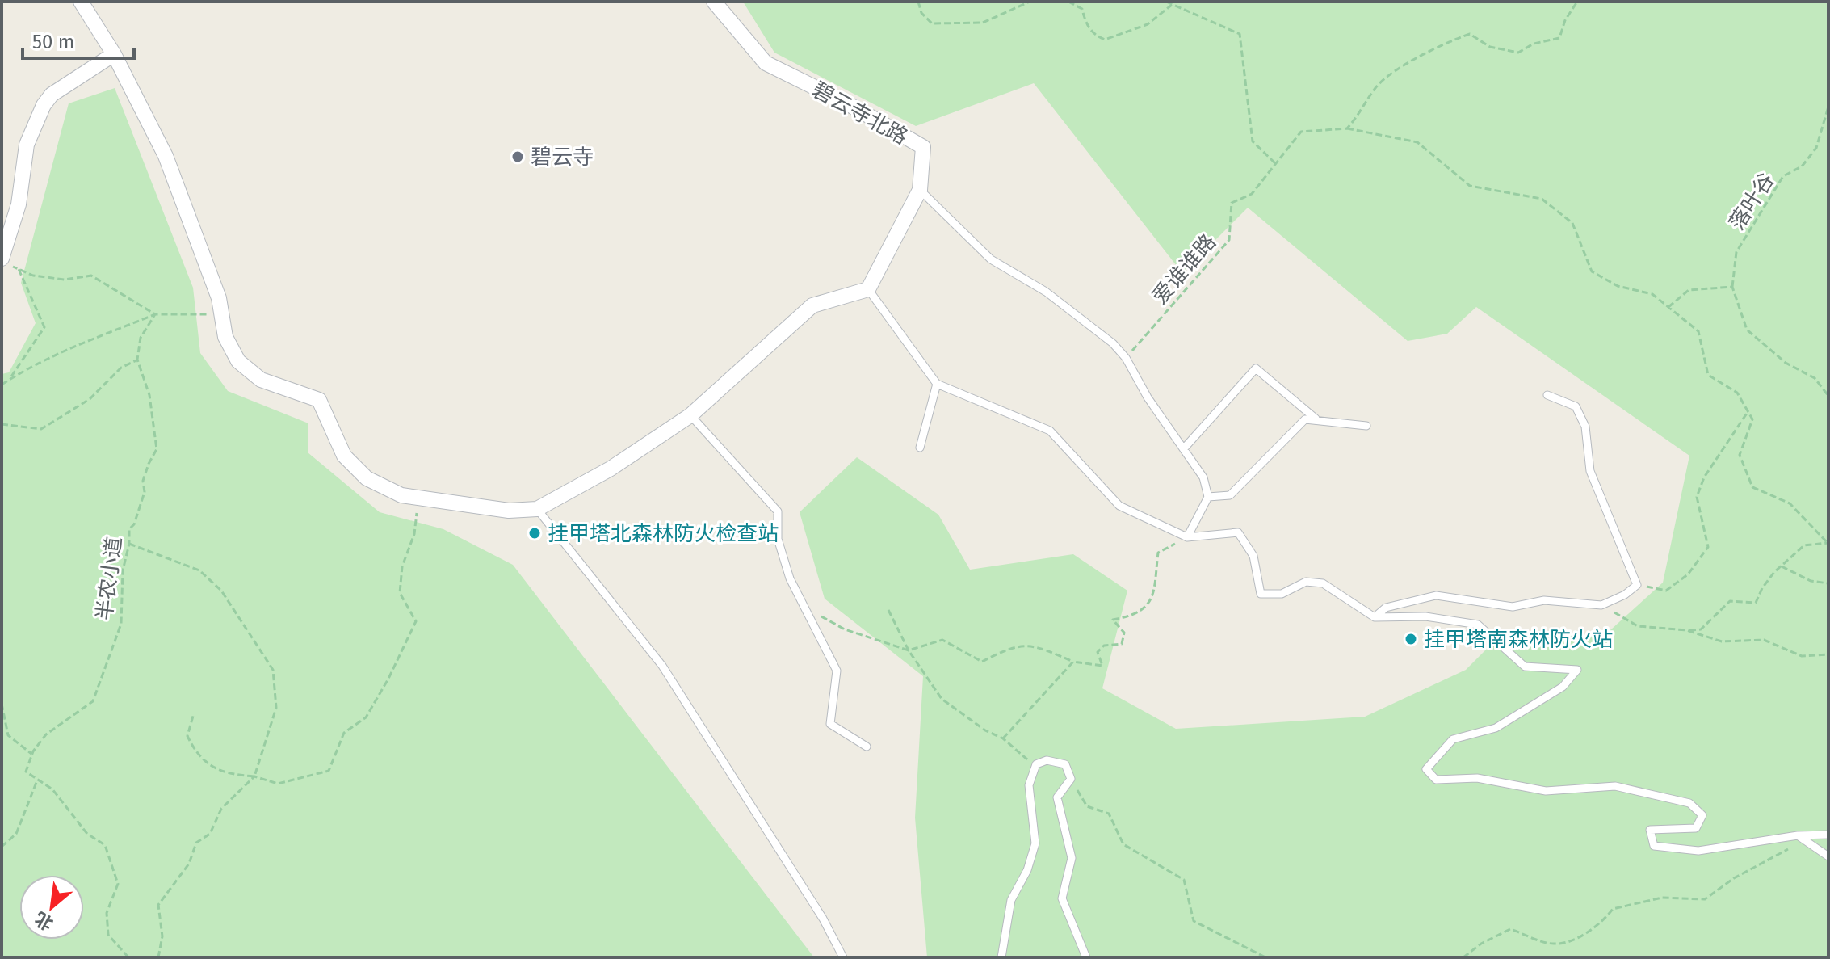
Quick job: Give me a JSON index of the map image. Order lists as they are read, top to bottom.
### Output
{
  "streets": {
    "street": ["碧云寺北路"],
    "path": ["落叶谷", "爱谁谁路", "半农小道"]
  },
  "places": ["碧云寺", "挂甲塔北森林防火检查站", "挂甲塔南森林防火站"],
  "scale_bar": "50 m",
  "north": "bottom left"
}
